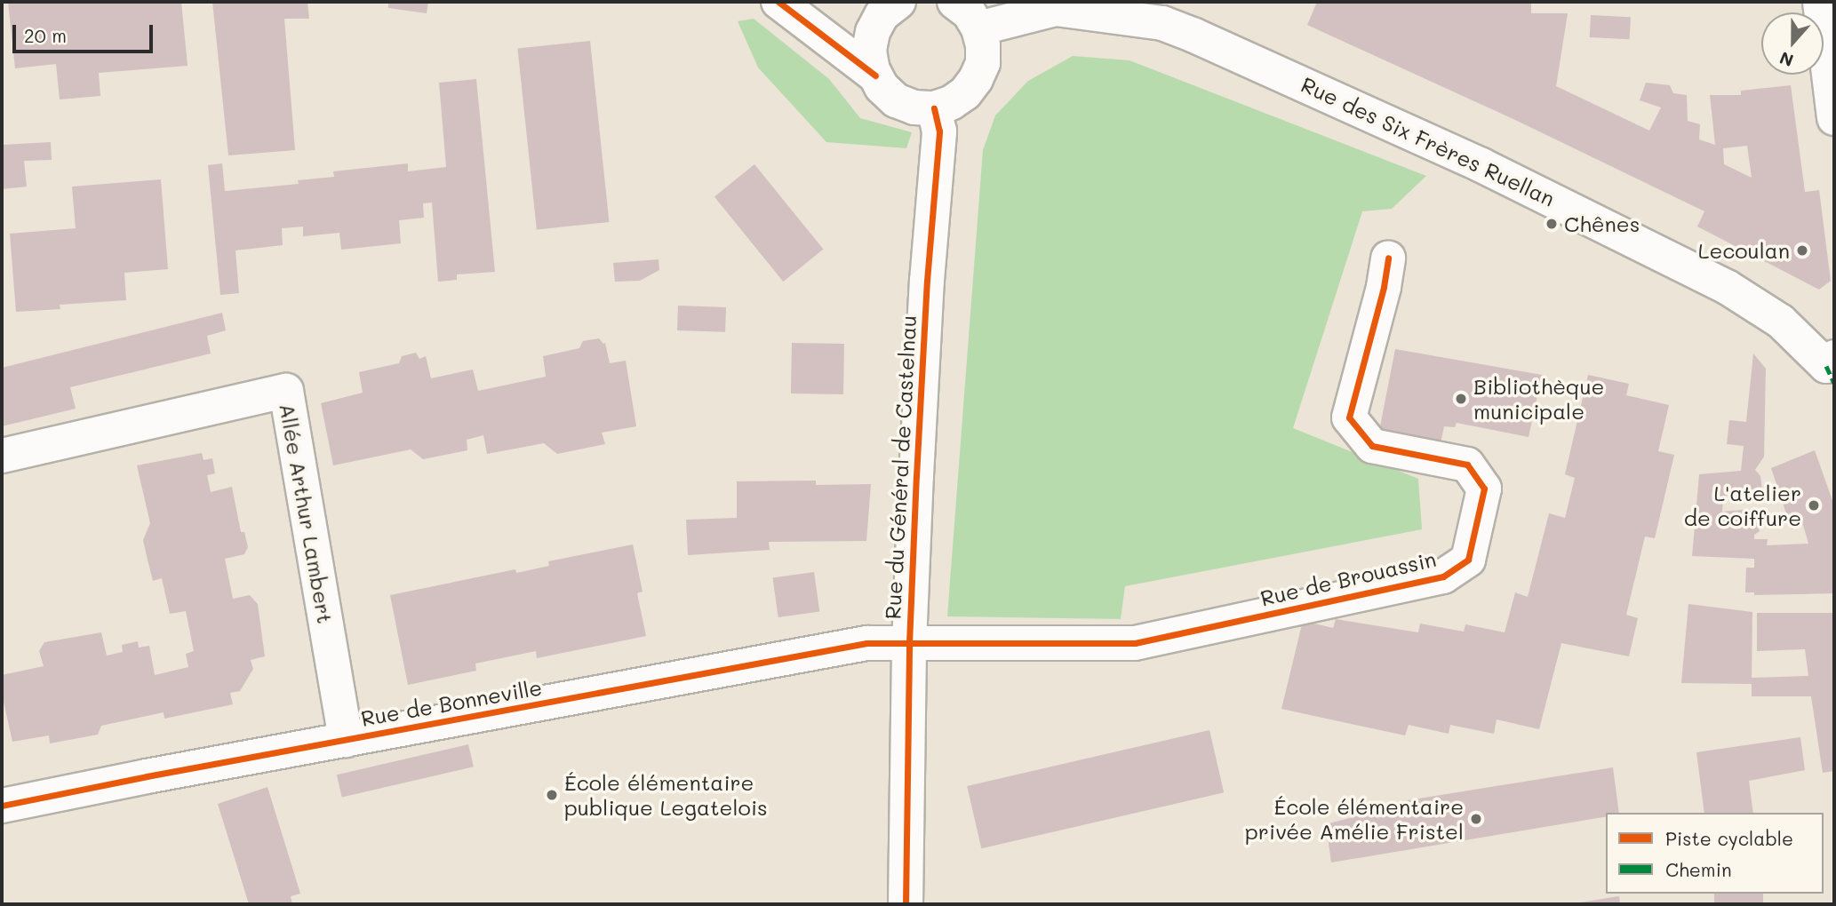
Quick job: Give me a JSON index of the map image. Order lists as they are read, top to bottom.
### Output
{
  "streets": {
    "street": [
      "Rue des Six Frères Ruellan",
      "Rue du Général de Castelnau",
      "Allée Arthur Lambert",
      "Rue de Brouassin",
      "Rue de Bonneville"
    ]
  },
  "crossings": [
    ["Rue du Général de Castelnau", "Rue de Brouassin"],
    ["Rue du Général de Castelnau", "Rue de Bonneville"],
    ["Allée Arthur Lambert", "Rue de Bonneville"],
    ["Rue de Brouassin", "Rue de Bonneville"]
  ],
  "places": [
    "Chênes",
    "Lecoulan",
    "Bibliothèque municipale",
    "L'atelier de coiffure",
    "École élémentaire publique Legatelois",
    "École élémentaire privée Amélie Fristel"
  ],
  "legend": ["Piste cyclable", "Chemin"],
  "scale_bar": "20 m",
  "north": "bottom"
}
